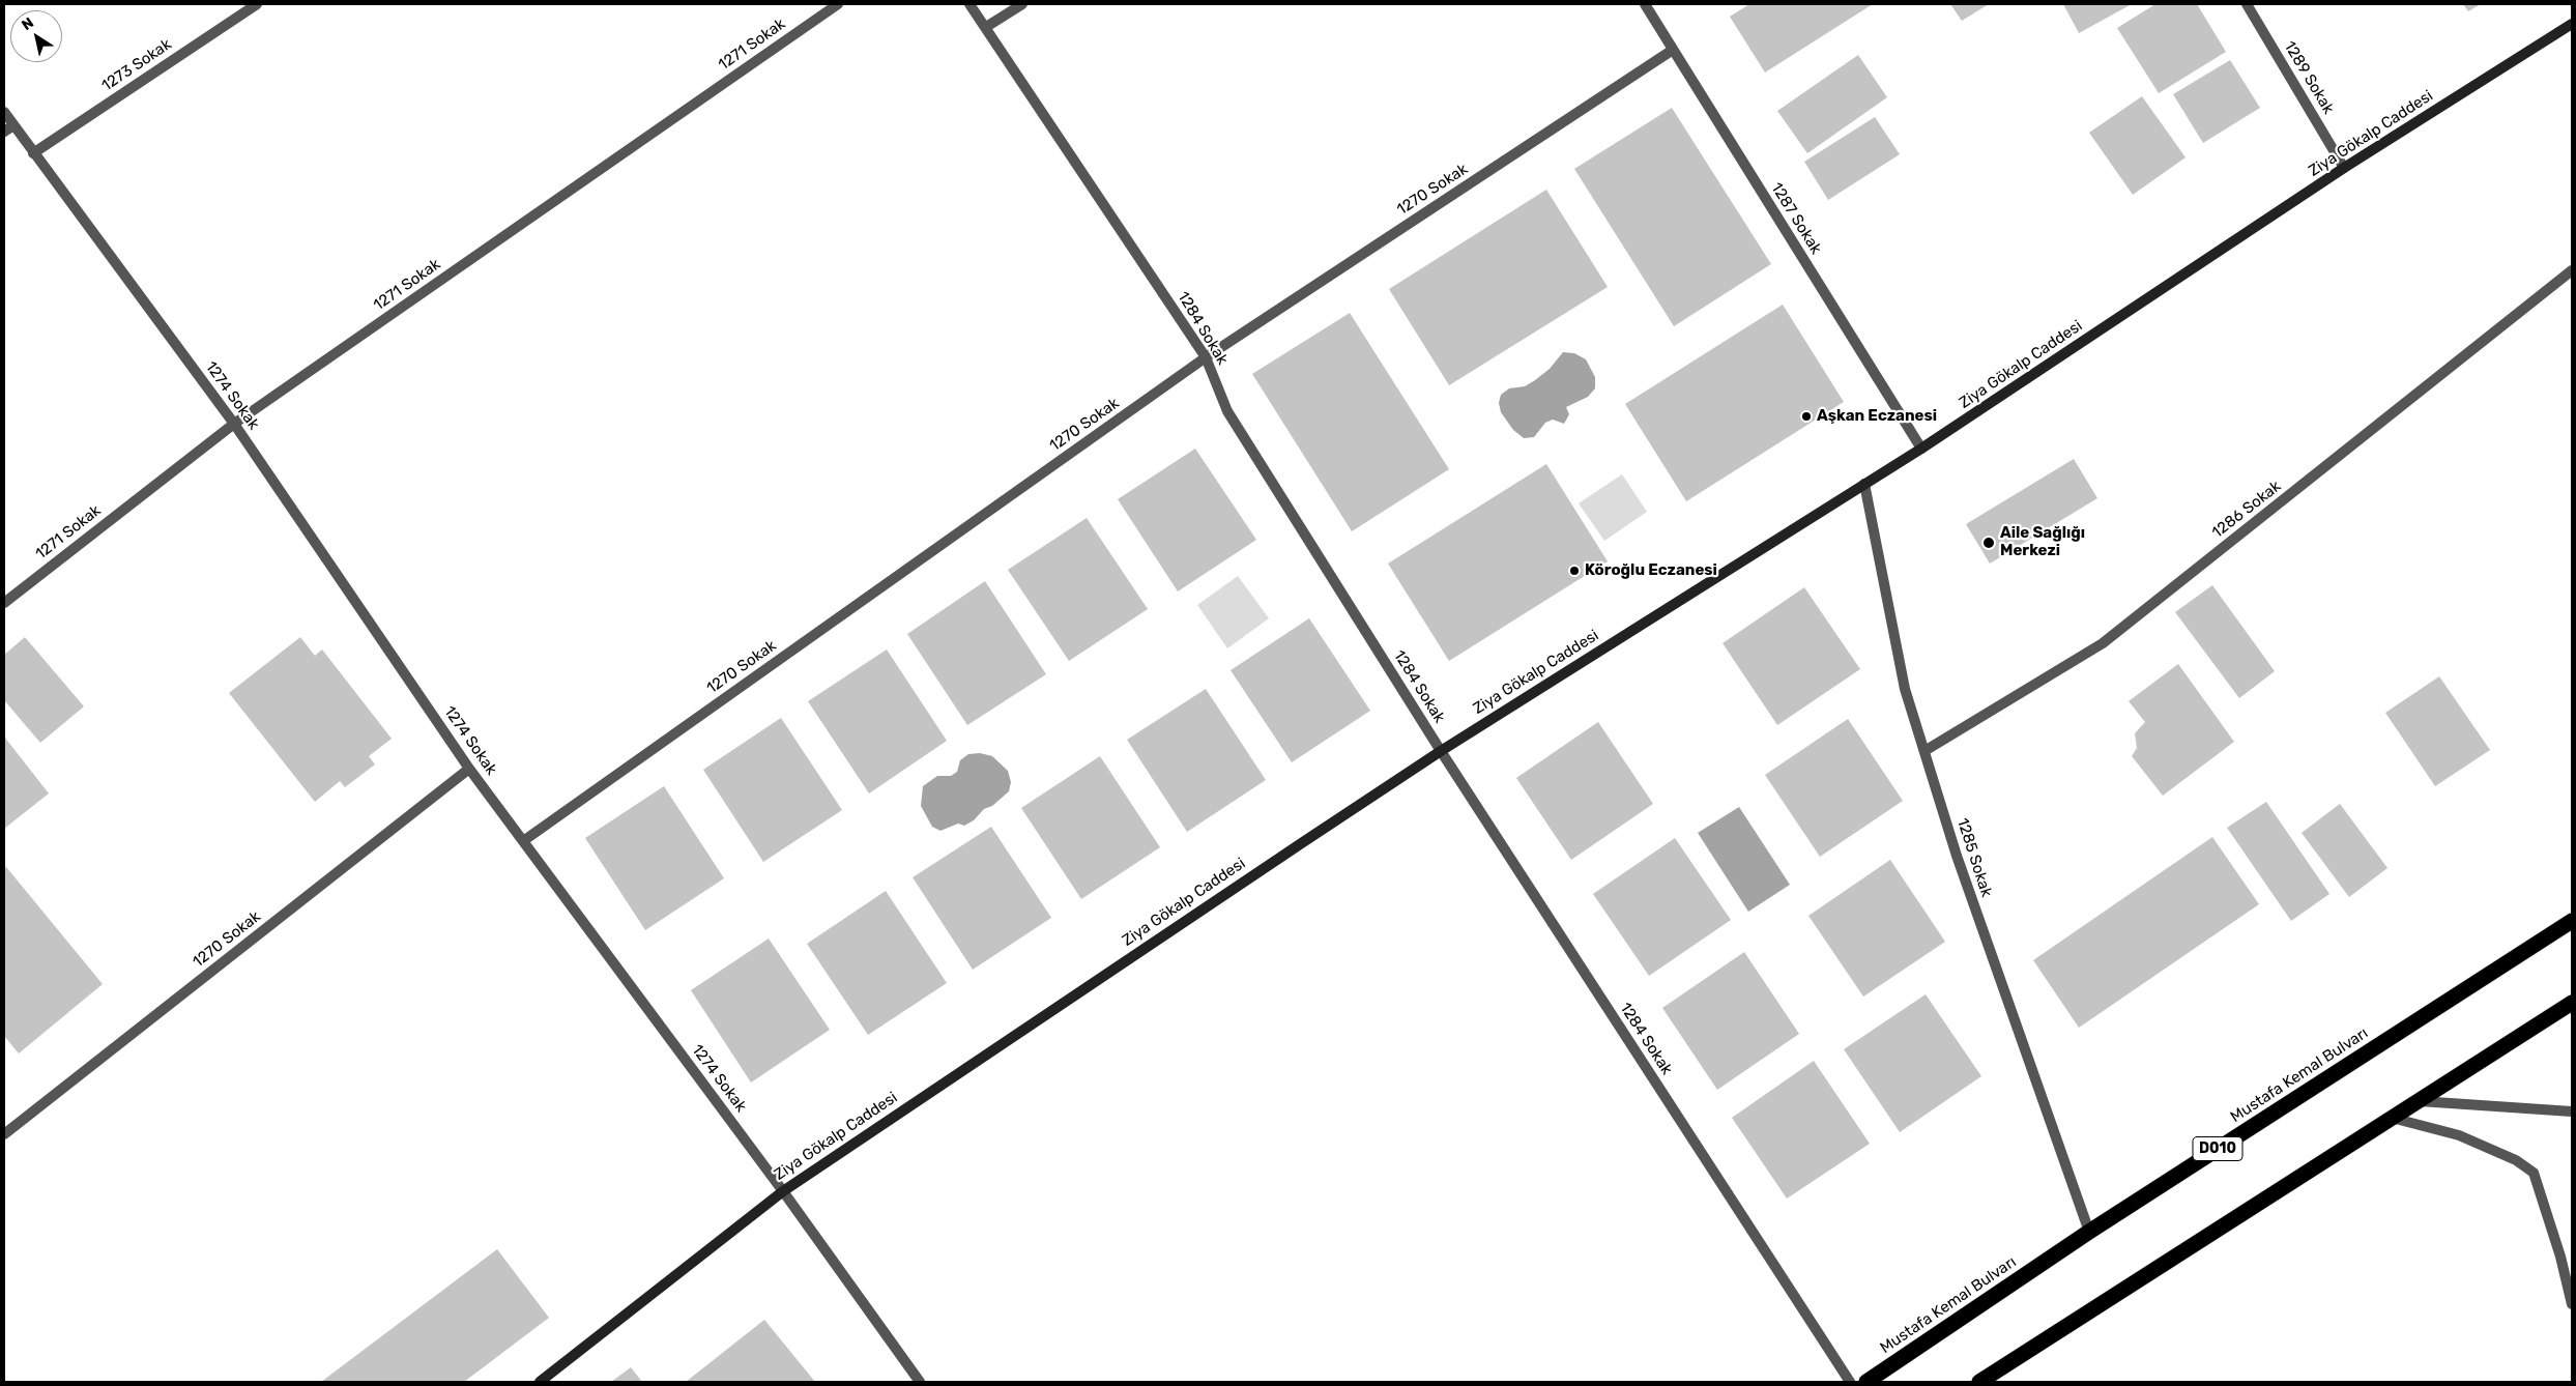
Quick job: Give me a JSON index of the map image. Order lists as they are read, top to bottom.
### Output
{
  "streets": {
    "highway": ["Mustafa Kemal Bulvarı", "D010"],
    "street": [
      "1271 Sokak",
      "1273 Sokak",
      "1289 Sokak",
      "Ziya Gökalp Caddesi",
      "1270 Sokak",
      "1287 Sokak",
      "1284 Sokak",
      "1274 Sokak",
      "1286 Sokak",
      "1285 Sokak"
    ]
  },
  "crossings": [
    ["1271 Sokak", "1274 Sokak"],
    ["1273 Sokak", "1274 Sokak"],
    ["1289 Sokak", "Ziya Gökalp Caddesi"],
    ["Ziya Gökalp Caddesi", "1287 Sokak"],
    ["Ziya Gökalp Caddesi", "1284 Sokak"],
    ["Ziya Gökalp Caddesi", "1274 Sokak"],
    ["Ziya Gökalp Caddesi", "1285 Sokak"],
    ["1270 Sokak", "1287 Sokak"],
    ["1270 Sokak", "1284 Sokak"],
    ["1270 Sokak", "1274 Sokak"],
    ["1286 Sokak", "1285 Sokak"],
    ["1285 Sokak", "Mustafa Kemal Bulvarı"]
  ],
  "places": ["Aşkan Eczanesi", "Aile Sağlığı Merkezi", "Köroğlu Eczanesi"],
  "north": "top left"
}
